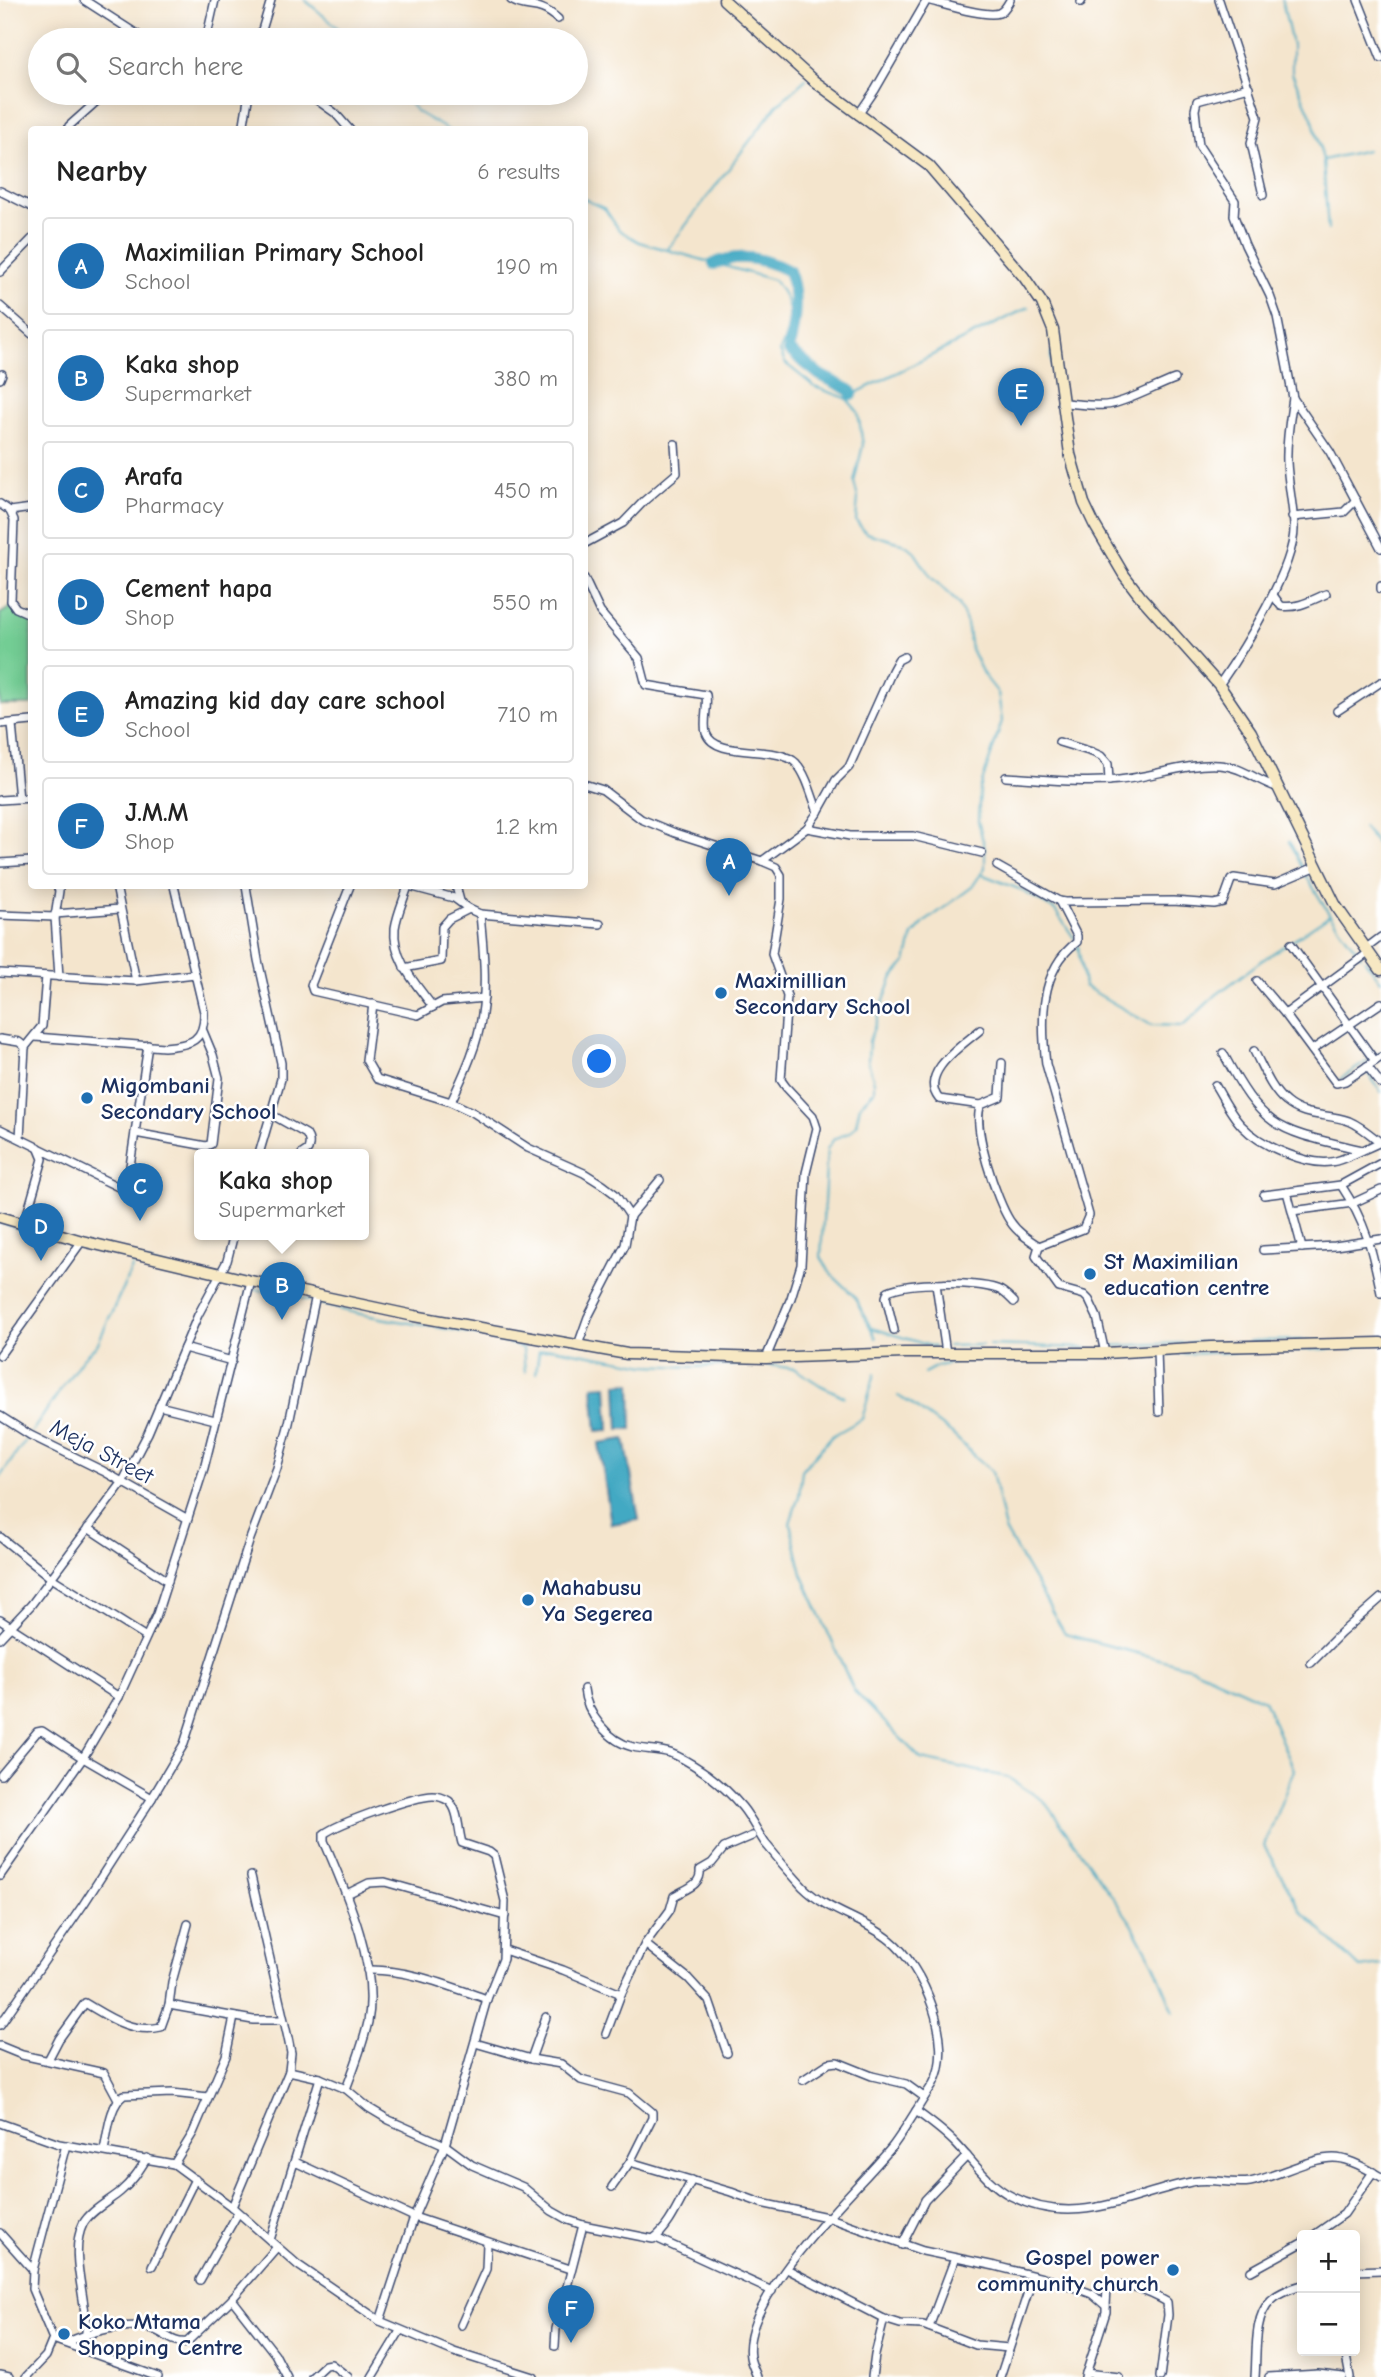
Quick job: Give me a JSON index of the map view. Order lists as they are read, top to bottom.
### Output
{
  "streets": {
    "street": ["Meja Street"]
  },
  "places": [
    "Maximillian Secondary School",
    "Migombani Secondary School",
    "St Maximilian education centre",
    "Mahabusu Ya Segerea",
    "Gospel power community church",
    "Koko Mtama Shopping Centre"
  ],
  "page": {
    "search": "Search here",
    "heading": ["Nearby", "6 results"],
    "list": [
      {
        "mark": "A",
        "name": "Maximilian Primary School",
        "note": "School",
        "value": "190 m"
      },
      {
        "mark": "B",
        "name": "Kaka shop",
        "note": "Supermarket",
        "value": "380 m"
      },
      {
        "mark": "C",
        "name": "Arafa",
        "note": "Pharmacy",
        "value": "450 m"
      },
      {
        "mark": "D",
        "name": "Cement hapa",
        "note": "Shop",
        "value": "550 m"
      },
      {
        "mark": "E",
        "name": "Amazing kid day care school",
        "note": "School",
        "value": "710 m"
      },
      {
        "mark": "F",
        "name": "J.M.M",
        "note": "Shop",
        "value": "1.2 km"
      }
    ],
    "pins": [
      "E",
      "A",
      "C",
      "D",
      "B",
      "F"
    ],
    "popup": ["Kaka shop", "Supermarket"],
    "map_buttons": ["+", "−"]
  }
}
